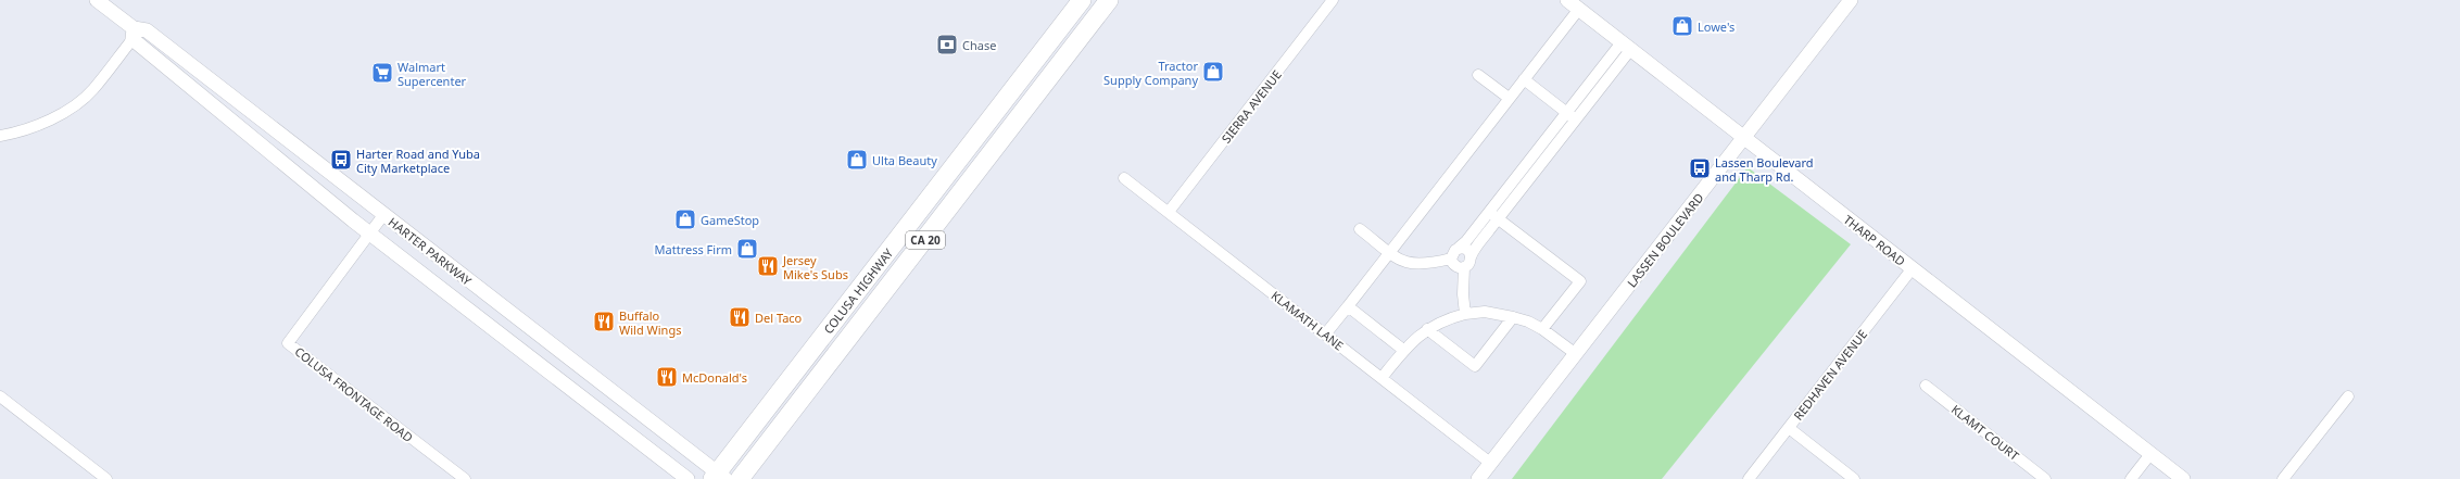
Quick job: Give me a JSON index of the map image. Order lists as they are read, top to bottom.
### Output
{
  "streets": {
    "highway": ["CA 20", "COLUSA HIGHWAY"],
    "street": [
      "SIERRA AVENUE",
      "LASSEN BOULEVARD",
      "THARP ROAD",
      "HARTER PARKWAY",
      "KLAMATH LANE",
      "REDHAVEN AVENUE",
      "COLUSA FRONTAGE ROAD",
      "KLAMT COURT"
    ]
  },
  "crossings": [
    ["SIERRA AVENUE", "KLAMATH LANE"],
    ["LASSEN BOULEVARD", "THARP ROAD"],
    ["LASSEN BOULEVARD", "KLAMATH LANE"],
    ["THARP ROAD", "REDHAVEN AVENUE"],
    ["HARTER PARKWAY", "COLUSA HIGHWAY"],
    ["HARTER PARKWAY", "COLUSA FRONTAGE ROAD"]
  ],
  "places": {
    "shop": [
      "Lowe's",
      "Tractor Supply Company",
      "Ulta Beauty",
      "GameStop",
      "Mattress Firm"
    ],
    "bank": ["Chase"],
    "supermarket": ["Walmart Supercenter"],
    "bus stop": ["Harter Road and Yuba City Marketplace", "Lassen Boulevard and Tharp Rd."],
    "restaurant": [
      "Jersey Mike's Subs",
      "Del Taco",
      "Buffalo Wild Wings",
      "McDonald's"
    ]
  }
}
